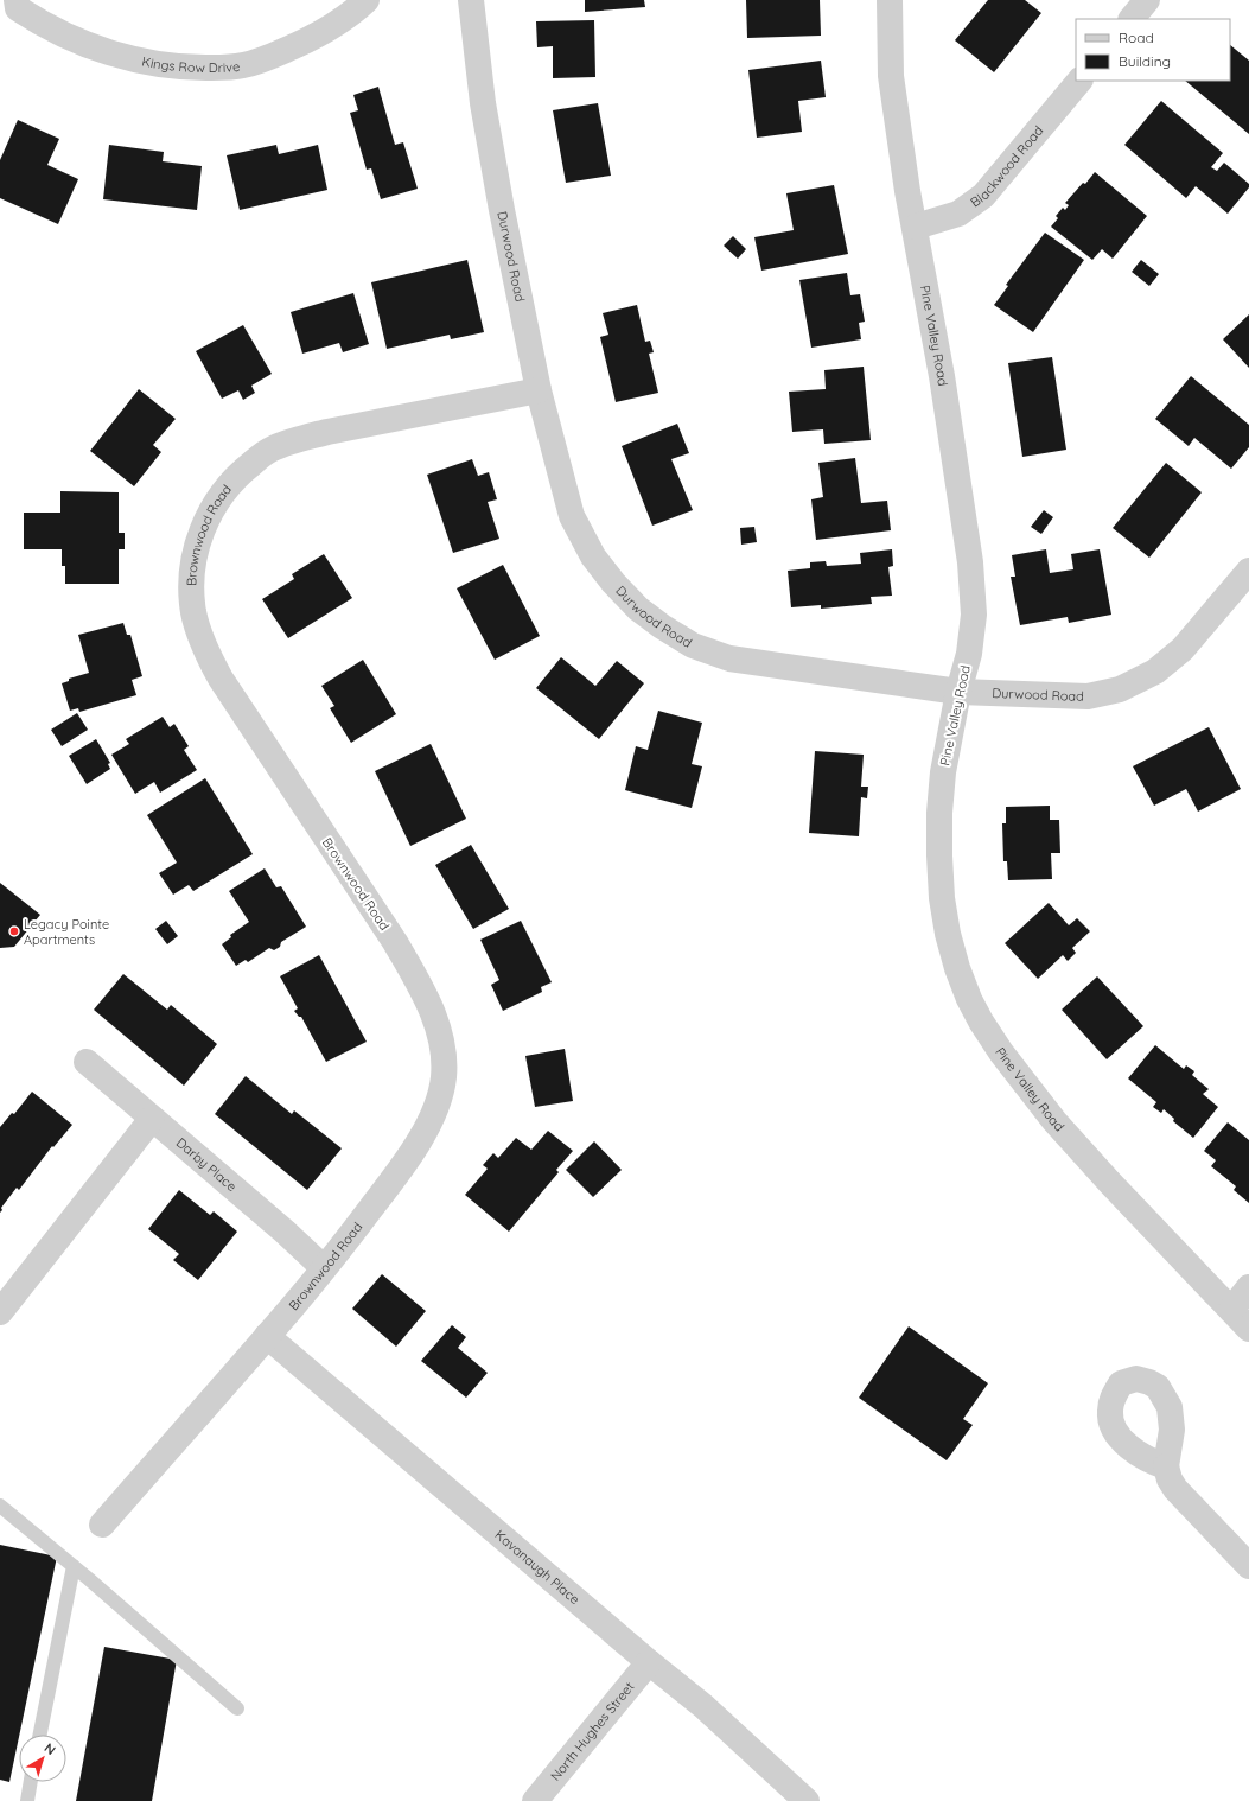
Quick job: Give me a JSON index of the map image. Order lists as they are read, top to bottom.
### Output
{
  "streets": {
    "street": [
      "Kings Row Drive",
      "Blackwood Road",
      "Durwood Road",
      "Pine Valley Road",
      "Brownwood Road",
      "Darby Place",
      "Kavanaugh Place",
      "North Hughes Street"
    ]
  },
  "crossings": [
    ["Blackwood Road", "Pine Valley Road"],
    ["Durwood Road", "Pine Valley Road"],
    ["Durwood Road", "Brownwood Road"],
    ["Brownwood Road", "Darby Place"],
    ["Brownwood Road", "Kavanaugh Place"],
    ["Kavanaugh Place", "North Hughes Street"]
  ],
  "places": ["Legacy Pointe Apartments"],
  "legend": ["Road", "Building"],
  "north": "top right"
}
